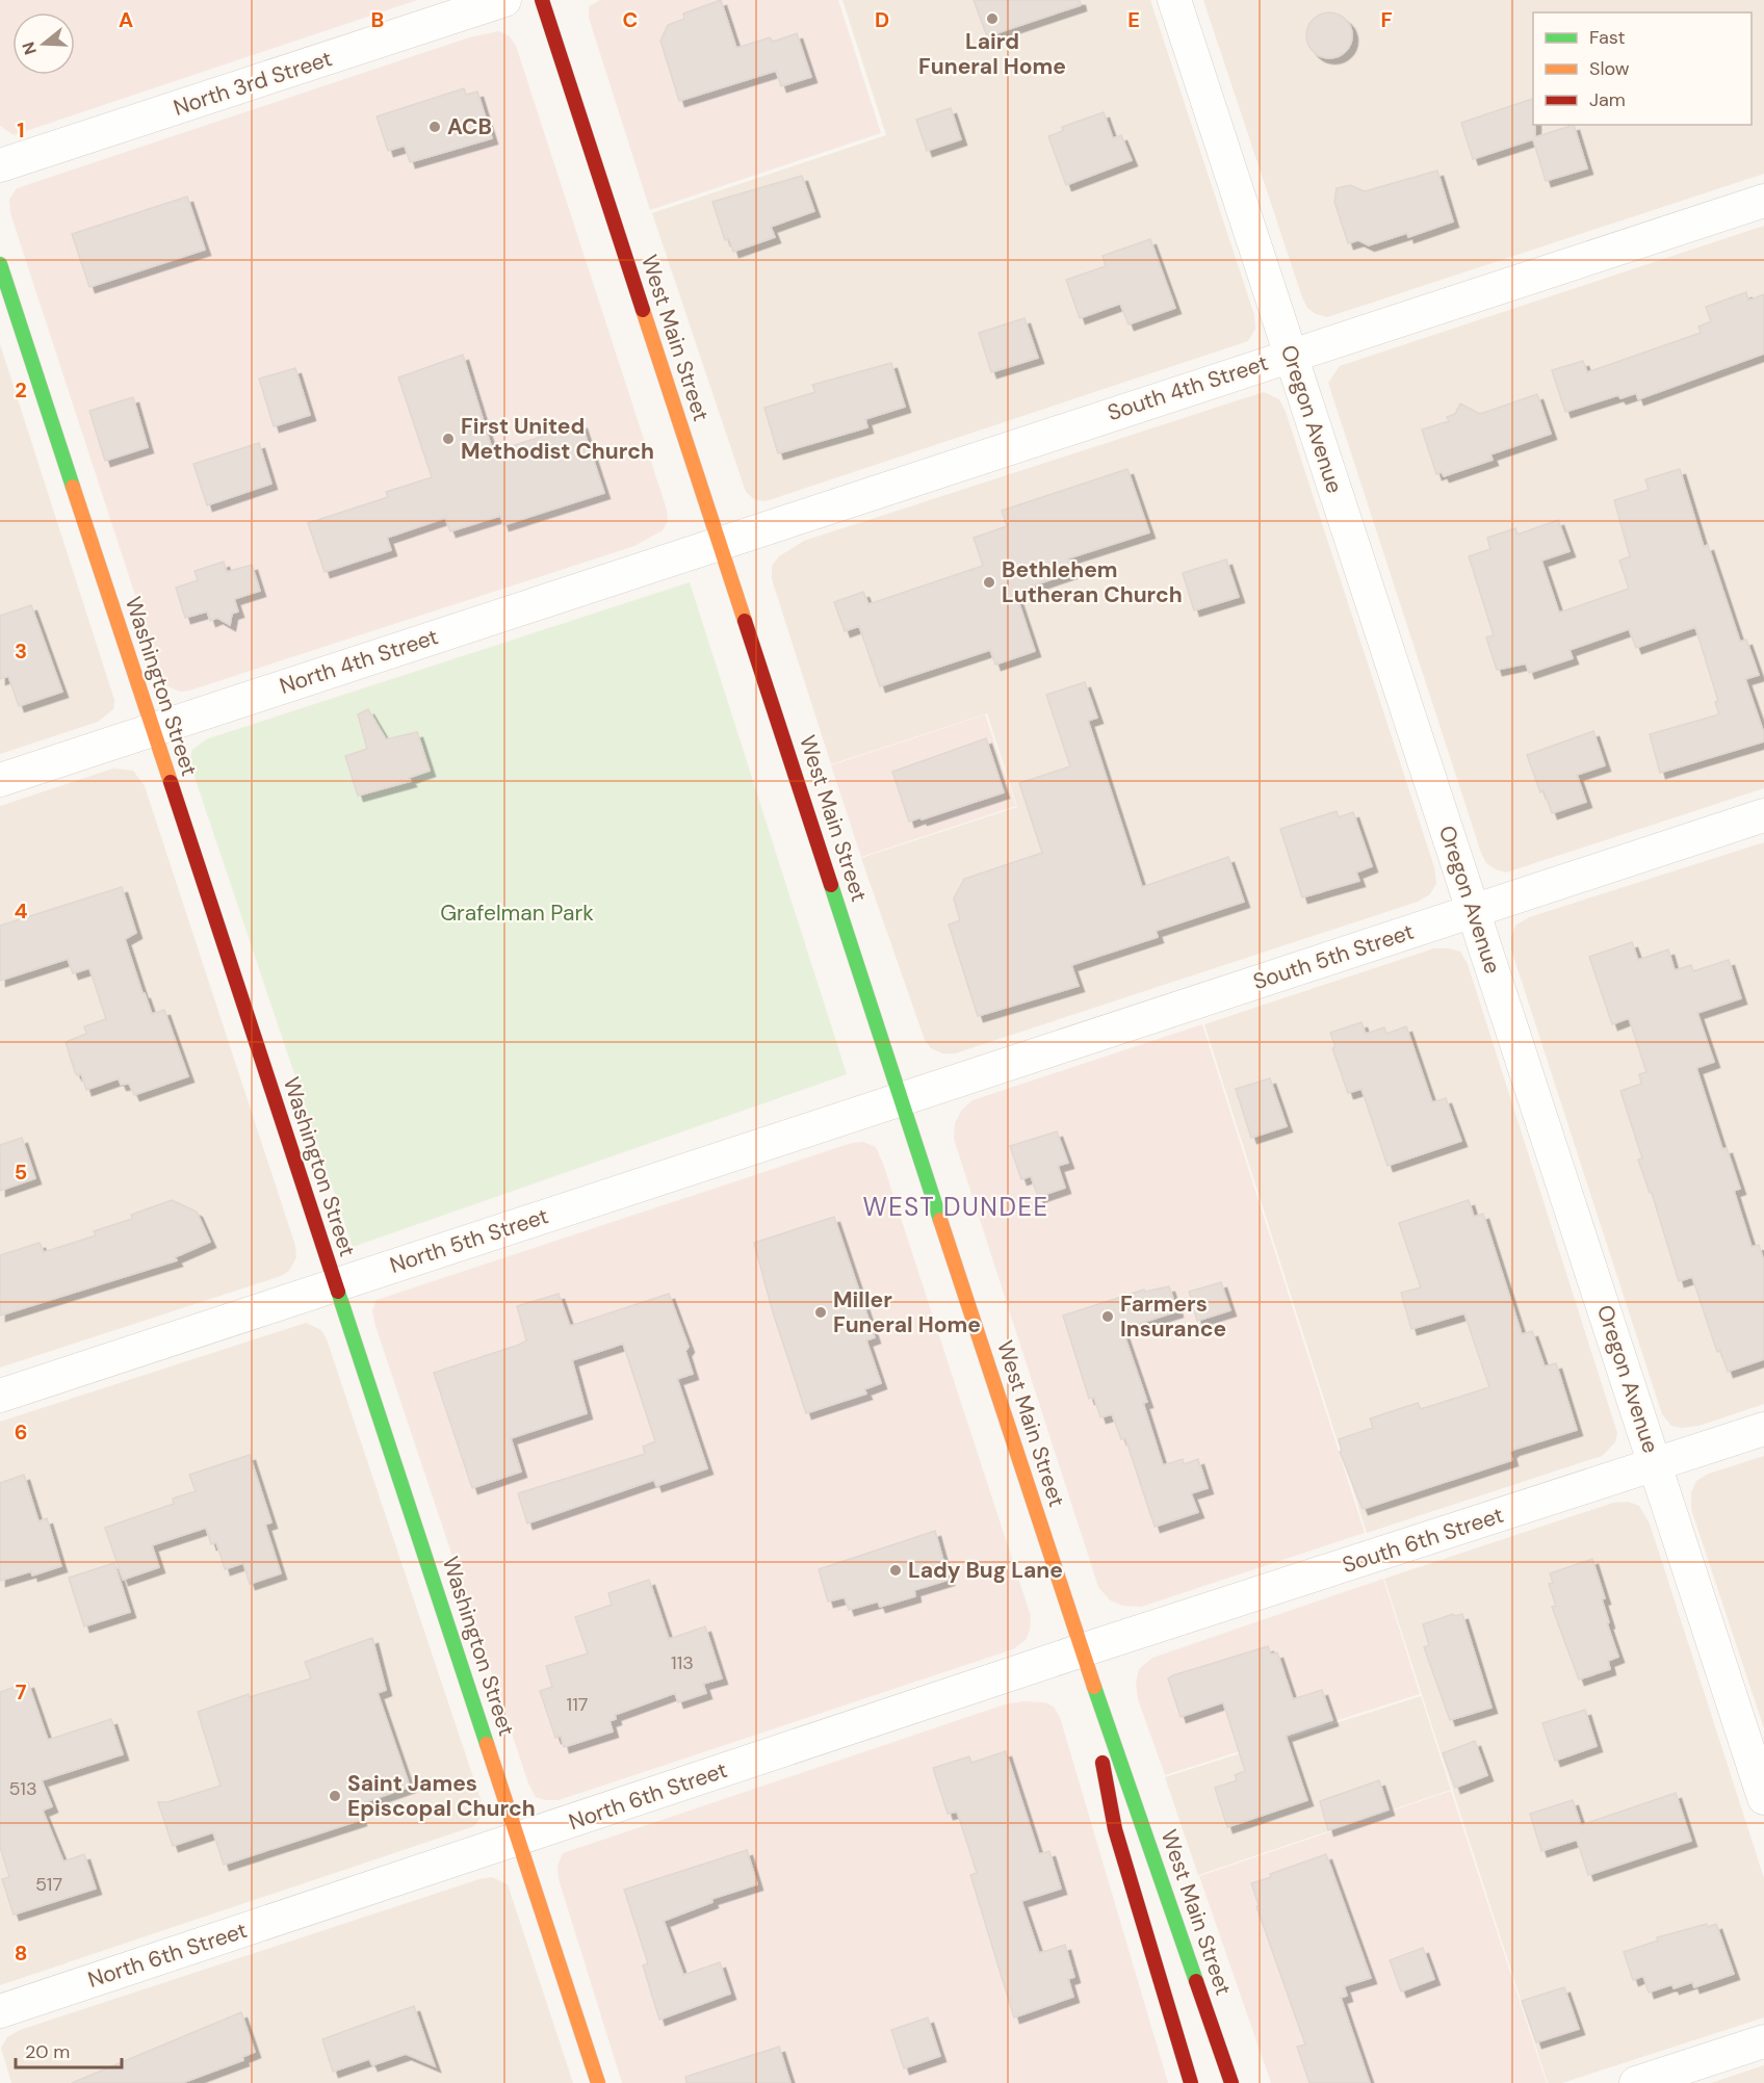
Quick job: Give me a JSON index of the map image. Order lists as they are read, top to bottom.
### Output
{
  "streets": {
    "main road": ["West Main Street", "Washington Street"],
    "street": [
      "North 3rd Street",
      "South 4th Street",
      "Oregon Avenue",
      "North 4th Street",
      "South 5th Street",
      "North 5th Street",
      "South 6th Street",
      "North 6th Street"
    ]
  },
  "crossings": [
    ["West Main Street", "South 4th Street"],
    ["West Main Street", "North 4th Street"],
    ["West Main Street", "South 5th Street"],
    ["West Main Street", "North 5th Street"],
    ["West Main Street", "South 6th Street"],
    ["West Main Street", "North 6th Street"],
    ["South 4th Street", "Oregon Avenue"],
    ["South 4th Street", "North 4th Street"],
    ["Oregon Avenue", "South 5th Street"],
    ["Oregon Avenue", "South 6th Street"],
    ["North 4th Street", "Washington Street"],
    ["Washington Street", "North 5th Street"],
    ["Washington Street", "North 6th Street"],
    ["South 5th Street", "North 5th Street"],
    ["South 6th Street", "North 6th Street"]
  ],
  "districts": ["WEST DUNDEE"],
  "parks": ["Grafelman Park"],
  "places": [
    "Laird Funeral Home",
    "ACB",
    "First United Methodist Church",
    "Bethlehem Lutheran Church",
    "Miller Funeral Home",
    "Farmers Insurance",
    "Lady Bug Lane",
    "Saint James Episcopal Church"
  ],
  "house_numbers": [
    "113",
    "117",
    "513",
    "517"
  ],
  "legend": ["Fast", "Slow", "Jam"],
  "scale_bar": "20 m",
  "north": "left",
  "grid": {
    "columns": [
      "A",
      "B",
      "C",
      "D",
      "E",
      "F"
    ],
    "rows": [
      "1",
      "2",
      "3",
      "4",
      "5",
      "6",
      "7",
      "8"
    ]
  }
}
